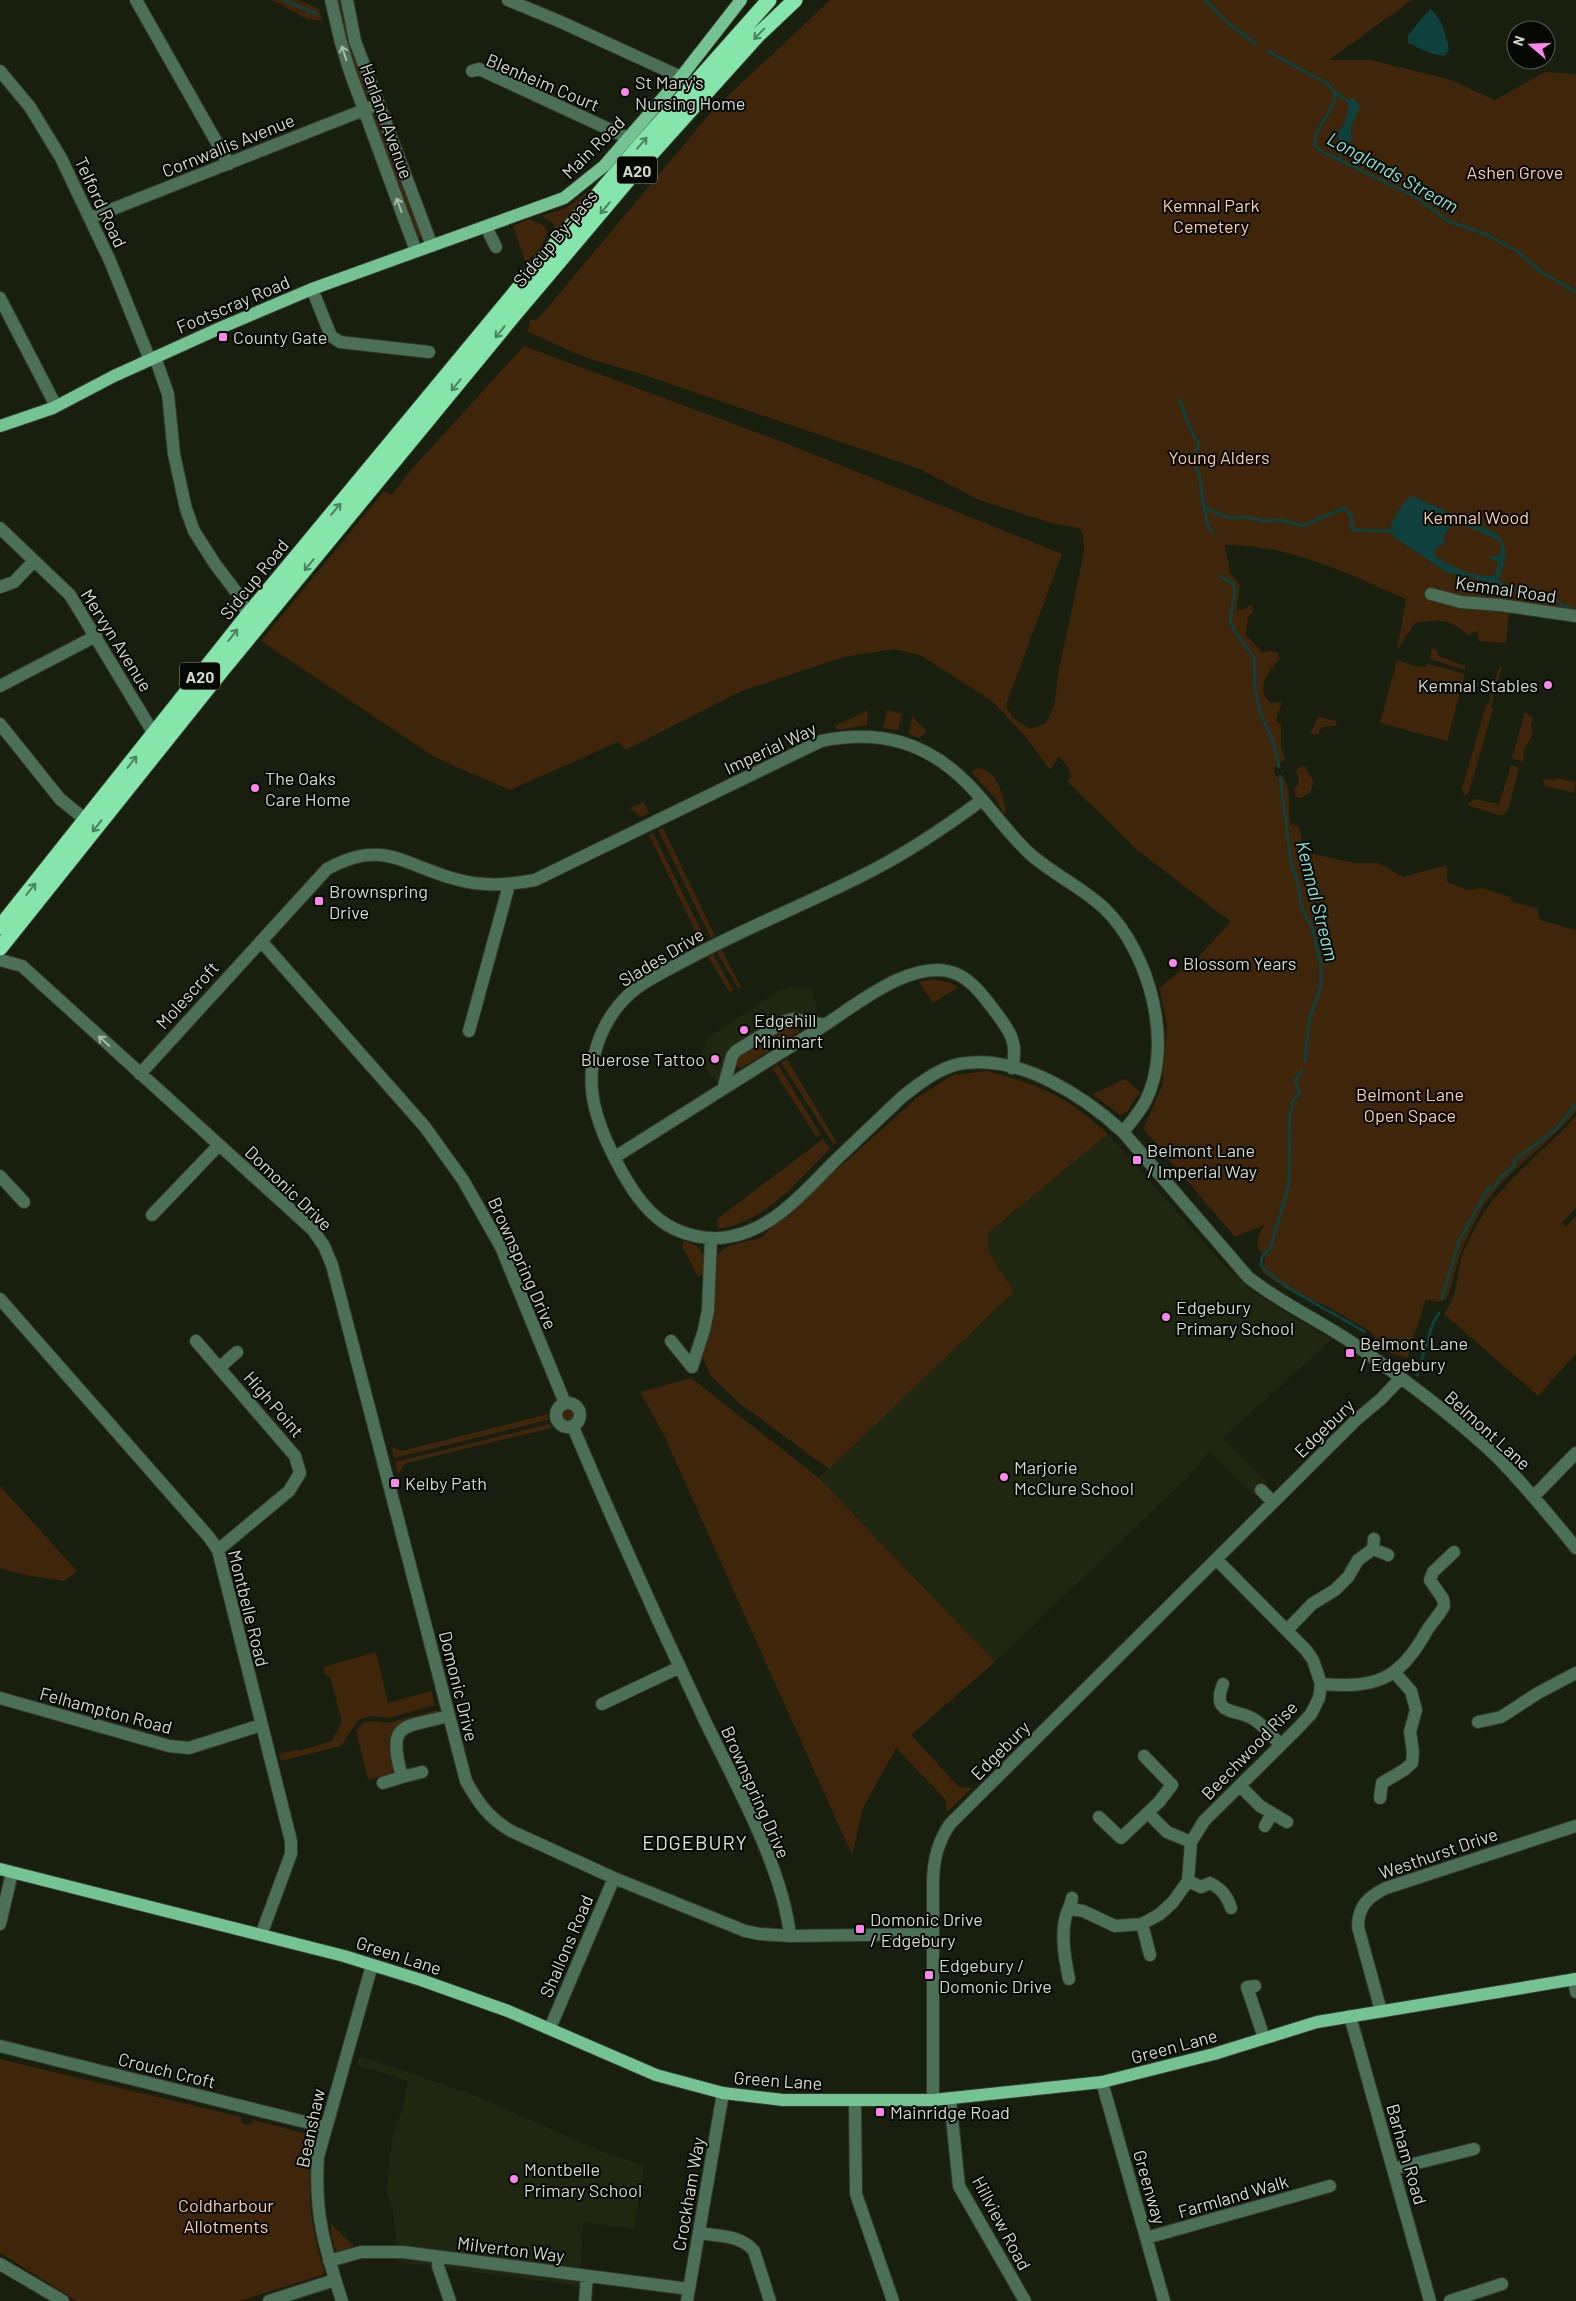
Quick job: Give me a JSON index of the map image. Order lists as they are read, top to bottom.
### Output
{
  "streets": {
    "highway": ["A20", "Sidcup By-pass", "Sidcup Road"],
    "main road": ["Main Road", "Footscray Road", "Green Lane"],
    "street": [
      "Blenheim Court",
      "Harland Avenue",
      "Cornwallis Avenue",
      "Telford Road",
      "Kemnal Road",
      "Mervyn Avenue",
      "Imperial Way",
      "Slades Drive",
      "Molescroft",
      "Domonic Drive",
      "Brownspring Drive",
      "High Point",
      "Edgebury",
      "Belmont Lane",
      "Montbelle Road",
      "Felhampton Road",
      "Beechwood Rise",
      "Westhurst Drive",
      "Shallons Road",
      "Crouch Croft",
      "Beanshaw",
      "Barham Road",
      "Greenway",
      "Crockham Way",
      "Farmland Walk",
      "Hillview Road",
      "Milverton Way"
    ]
  },
  "crossings": [
    ["Blenheim Court", "Main Road"],
    ["Harland Avenue", "Cornwallis Avenue"],
    ["Harland Avenue", "Footscray Road"],
    ["Cornwallis Avenue", "Telford Road"],
    ["Main Road", "Footscray Road"],
    ["Telford Road", "Footscray Road"],
    ["Sidcup By-pass", "Sidcup Road"],
    ["Sidcup Road", "Mervyn Avenue"],
    ["Imperial Way", "Slades Drive"],
    ["Imperial Way", "Molescroft"],
    ["Imperial Way", "Brownspring Drive"],
    ["Imperial Way", "Belmont Lane"],
    ["Slades Drive", "Belmont Lane"],
    ["Molescroft", "Domonic Drive"],
    ["Molescroft", "Brownspring Drive"],
    ["Domonic Drive", "Brownspring Drive"],
    ["Domonic Drive", "Edgebury"],
    ["Domonic Drive", "Shallons Road"],
    ["High Point", "Montbelle Road"],
    ["Edgebury", "Belmont Lane"],
    ["Edgebury", "Green Lane"],
    ["Montbelle Road", "Felhampton Road"],
    ["Montbelle Road", "Green Lane"],
    ["Westhurst Drive", "Green Lane"],
    ["Shallons Road", "Green Lane"],
    ["Green Lane", "Beanshaw"],
    ["Green Lane", "Barham Road"],
    ["Green Lane", "Greenway"],
    ["Green Lane", "Crockham Way"],
    ["Green Lane", "Hillview Road"],
    ["Crouch Croft", "Beanshaw"],
    ["Beanshaw", "Milverton Way"],
    ["Greenway", "Farmland Walk"],
    ["Crockham Way", "Milverton Way"]
  ],
  "districts": ["EDGEBURY"],
  "water": ["Longlands Stream", "Kemnal Stream"],
  "parks": [
    "Ashen Grove",
    "Kemnal Park Cemetery",
    "Young Alders",
    "Kemnal Wood",
    "Belmont Lane Open Space",
    "Coldharbour Allotments"
  ],
  "places": {
    "other": [
      "St Mary's Nursing Home",
      "Kemnal Stables",
      "The Oaks Care Home",
      "Blossom Years",
      "Edgehill Minimart",
      "Bluerose Tattoo",
      "Edgebury Primary School",
      "Marjorie McClure School",
      "Montbelle Primary School"
    ],
    "transit": [
      "County Gate",
      "Brownspring Drive",
      "Belmont Lane / Imperial Way",
      "Belmont Lane / Edgebury",
      "Kelby Path",
      "Domonic Drive / Edgebury",
      "Edgebury / Domonic Drive",
      "Mainridge Road"
    ]
  },
  "north": "left"
}
